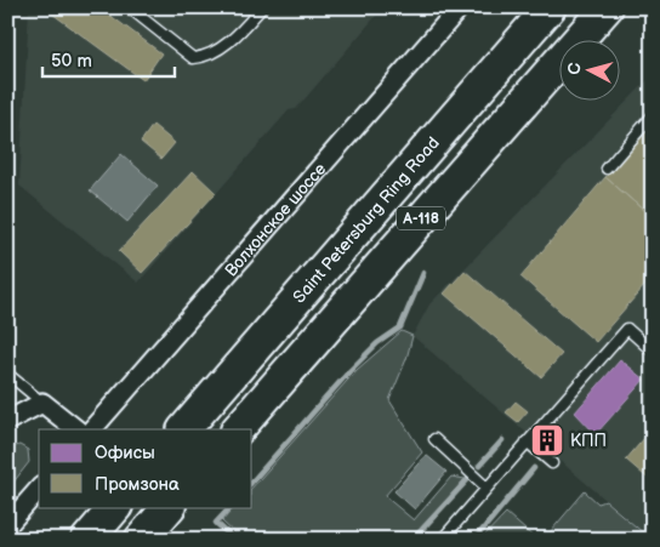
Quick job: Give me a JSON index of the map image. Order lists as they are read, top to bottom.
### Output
{
  "streets": {
    "highway": ["А-118", "Saint Petersburg Ring Road"],
    "street": ["Волхонское шоссе"]
  },
  "places": {
    "building": ["КПП"]
  },
  "legend": ["Офисы", "Промзона"],
  "scale_bar": "50 m",
  "north": "left"
}
